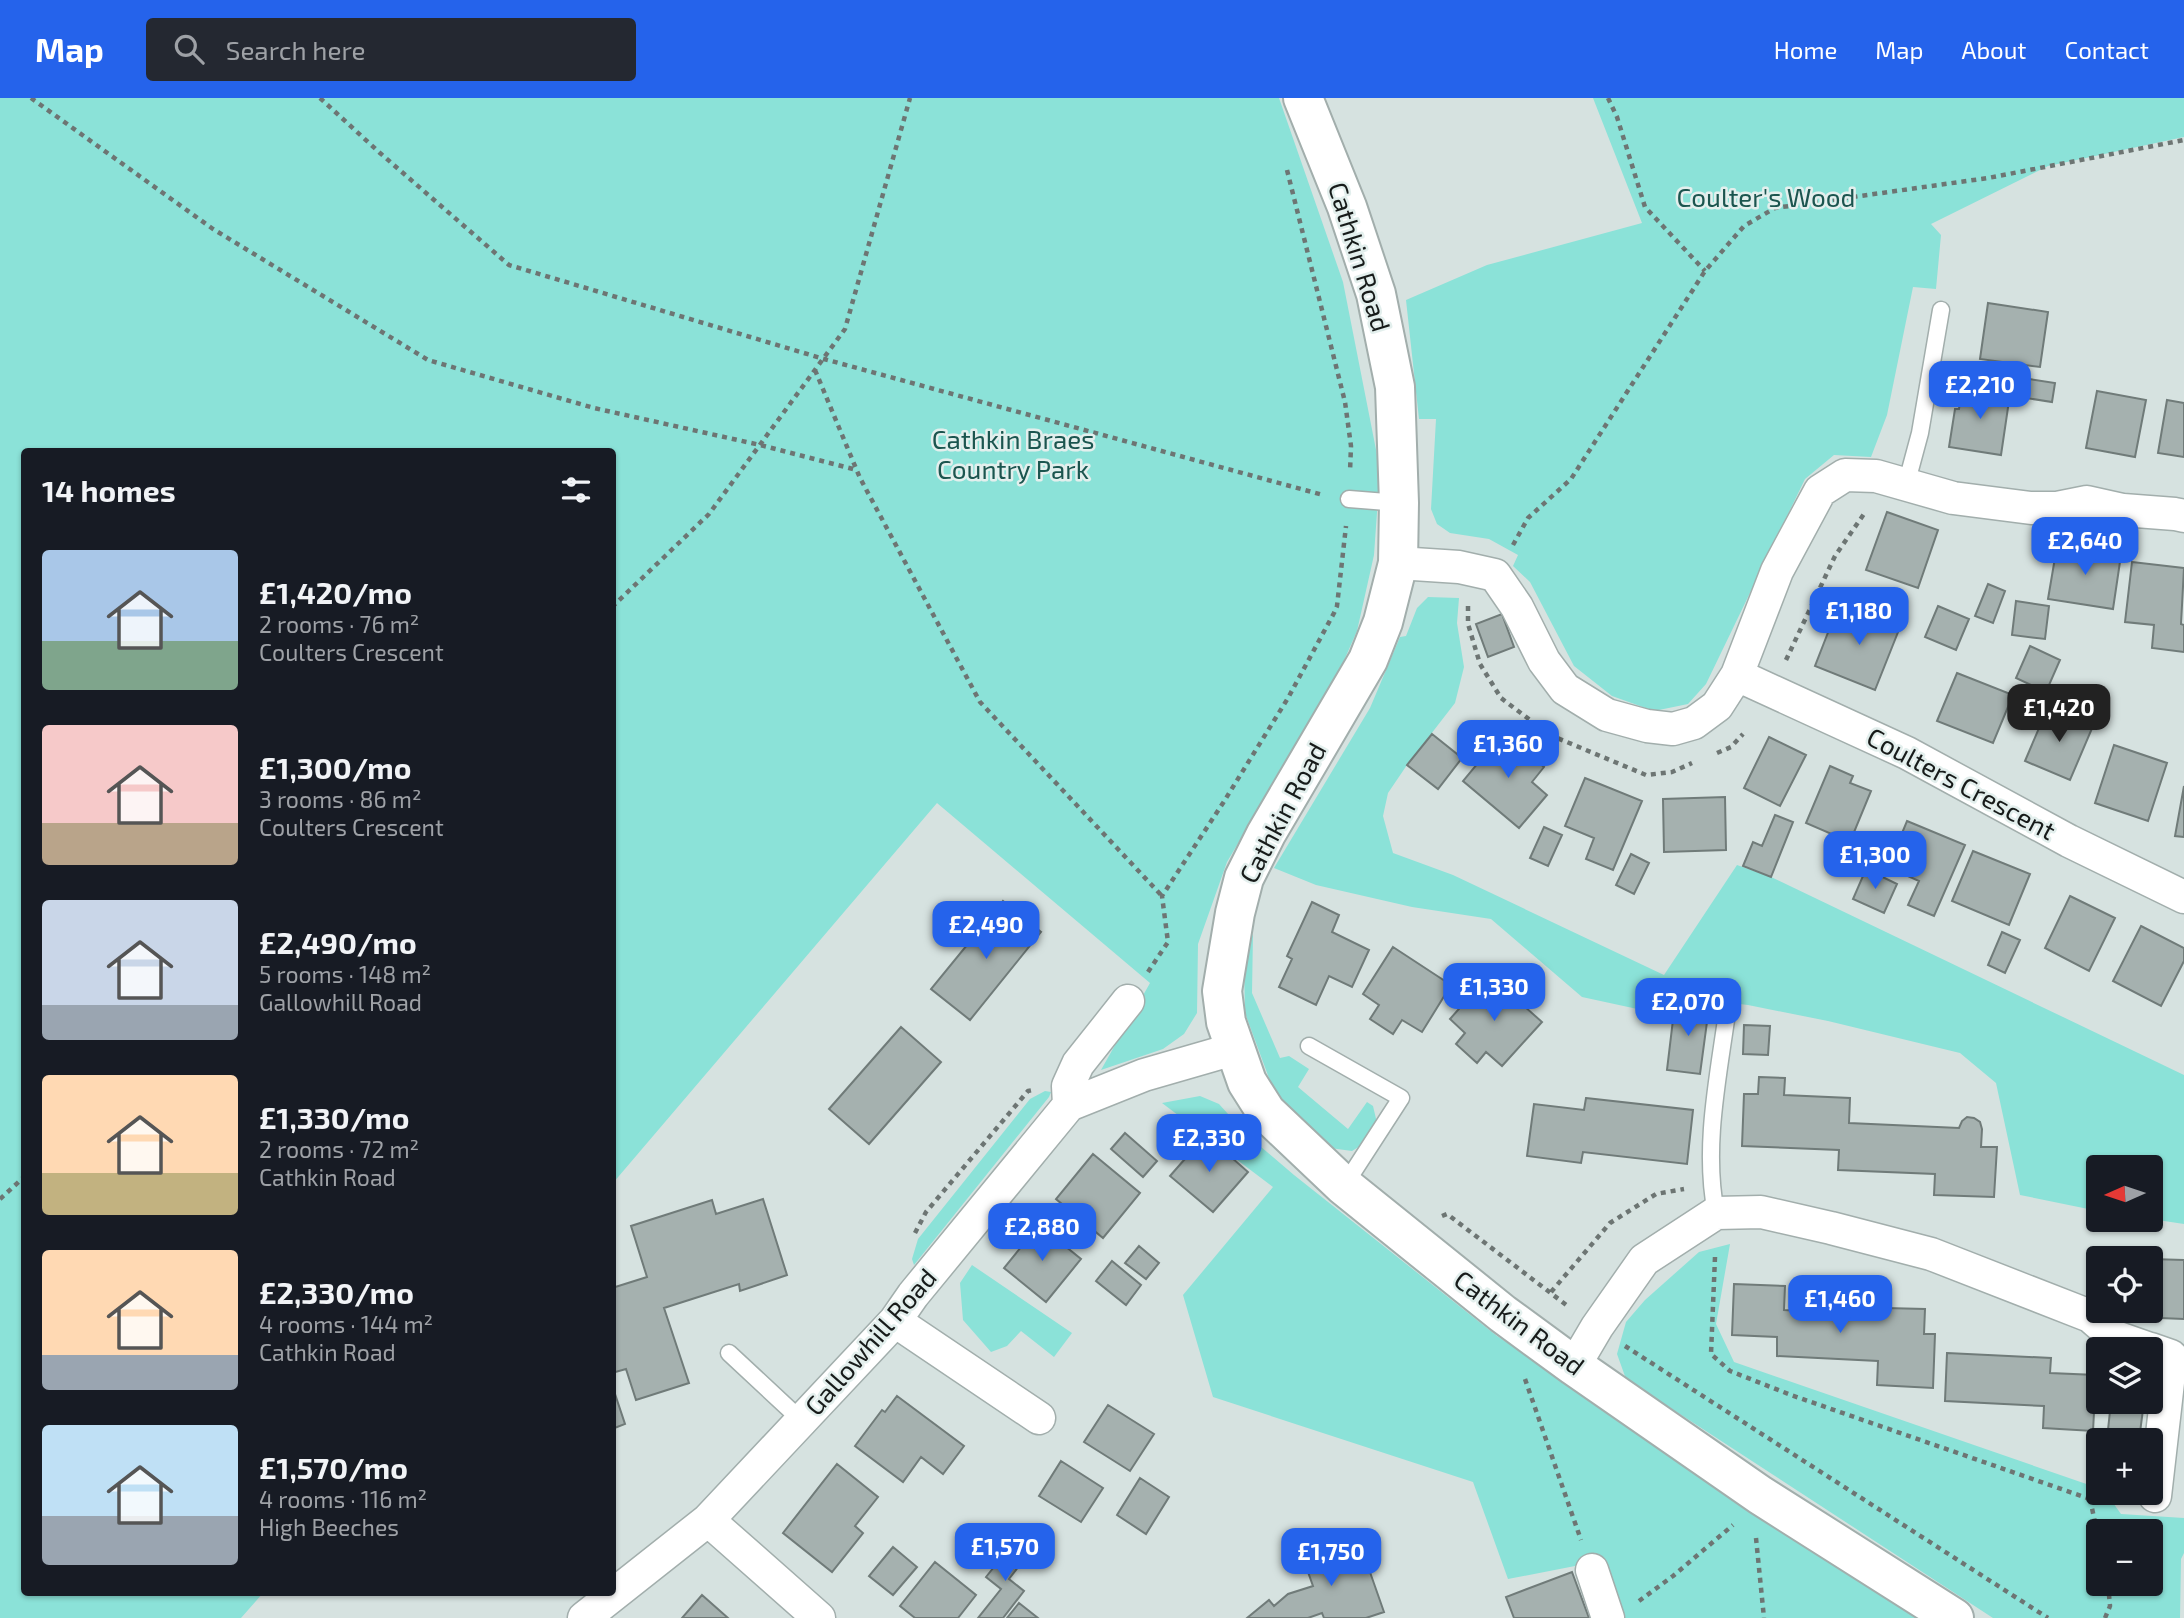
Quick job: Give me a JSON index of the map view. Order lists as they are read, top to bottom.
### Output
{
  "streets": {
    "main road": ["Cathkin Road"],
    "street": ["Coulters Crescent", "Gallowhill Road"]
  },
  "crossings": [
    ["Cathkin Road", "Gallowhill Road"]
  ],
  "parks": ["Coulter's Wood", "Cathkin Braes Country Park"],
  "north": "left",
  "page": {
    "header": "Map",
    "search": "Search here",
    "nav": [
      "Home",
      "Map",
      "About",
      "Contact"
    ],
    "price": [
      "£2,210",
      "£2,640",
      "£1,180",
      "£1,420",
      "£1,360",
      "£1,300",
      "£2,490",
      "£1,330",
      "£2,070",
      "£2,330",
      "£2,880",
      "£1,460",
      "£1,570",
      "£1,750"
    ],
    "heading": "14 homes",
    "list": [
      {
        "name": "£1,420/mo",
        "note": "2 rooms · 76 m² · Coulters Crescent"
      },
      {
        "name": "£1,300/mo",
        "note": "3 rooms · 86 m² · Coulters Crescent"
      },
      {
        "name": "£2,490/mo",
        "note": "5 rooms · 148 m² · Gallowhill Road"
      },
      {
        "name": "£1,330/mo",
        "note": "2 rooms · 72 m² · Cathkin Road"
      },
      {
        "name": "£2,330/mo",
        "note": "4 rooms · 144 m² · Cathkin Road"
      },
      {
        "name": "£1,570/mo",
        "note": "4 rooms · 116 m² · High Beeches"
      }
    ],
    "map_buttons": ["+", "−"]
  }
}
